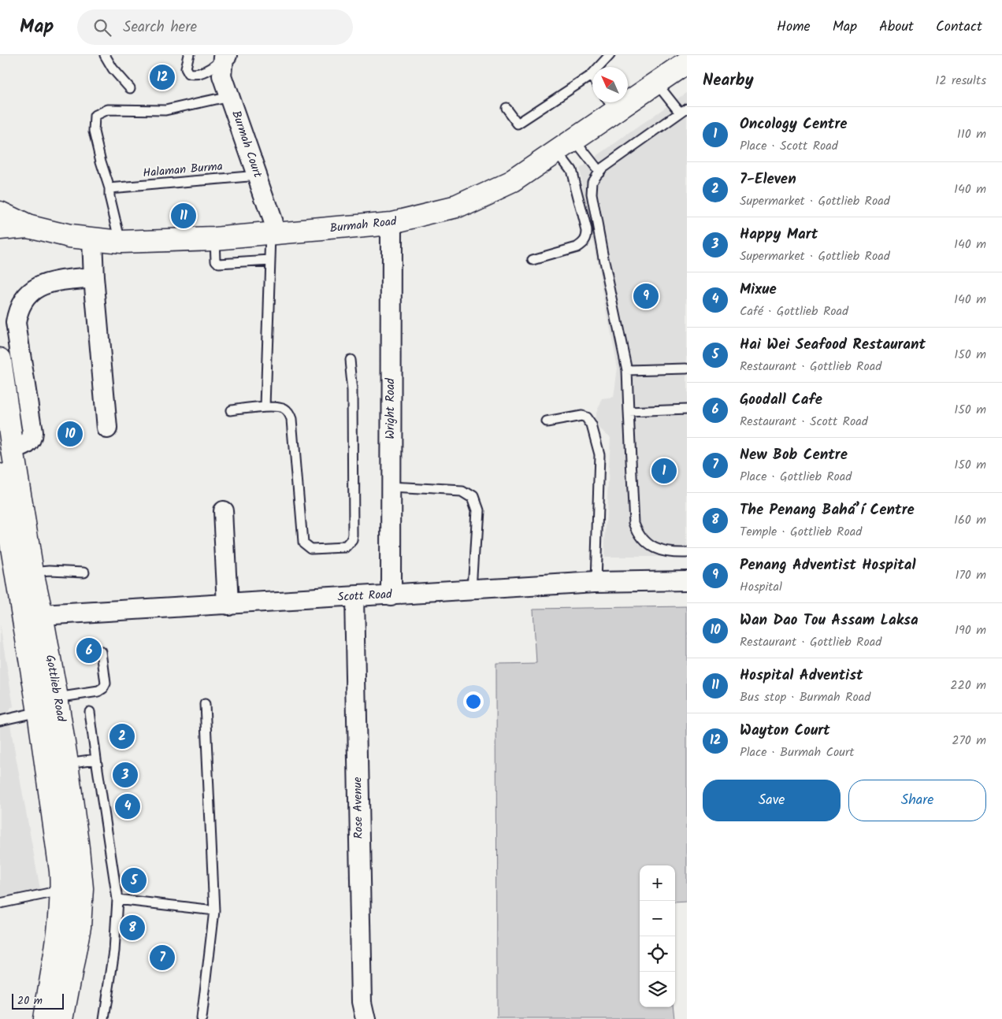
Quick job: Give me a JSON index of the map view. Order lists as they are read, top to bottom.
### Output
{
  "streets": {
    "main road": ["Burmah Road", "Gottlieb Road"],
    "street": [
      "Burmah Court",
      "Wright Road",
      "Scott Road",
      "Rose Avenue"
    ],
    "lane": ["Halaman Burma"]
  },
  "crossings": [
    ["Burmah Court", "Halaman Burma"],
    ["Burmah Court", "Burmah Road"],
    ["Burmah Road", "Wright Road"],
    ["Wright Road", "Scott Road"],
    ["Scott Road", "Gottlieb Road"],
    ["Scott Road", "Rose Avenue"]
  ],
  "scale_bar": "20 m",
  "north": "top left",
  "page": {
    "header": "Map",
    "search": "Search here",
    "nav": [
      "Home",
      "Map",
      "About",
      "Contact"
    ],
    "heading": ["Nearby", "12 results"],
    "pins": [
      "12",
      "11",
      "9",
      "10",
      "1",
      "6",
      "2",
      "3",
      "4",
      "5",
      "8",
      "7"
    ],
    "list": [
      {
        "mark": "1",
        "name": "Oncology Centre",
        "note": "Place · Scott Road",
        "value": "110 m"
      },
      {
        "mark": "2",
        "name": "7-Eleven",
        "note": "Supermarket · Gottlieb Road",
        "value": "140 m"
      },
      {
        "mark": "3",
        "name": "Happy Mart",
        "note": "Supermarket · Gottlieb Road",
        "value": "140 m"
      },
      {
        "mark": "4",
        "name": "Mixue",
        "note": "Café · Gottlieb Road",
        "value": "140 m"
      },
      {
        "mark": "5",
        "name": "Hai Wei Seafood Restaurant",
        "note": "Restaurant · Gottlieb Road",
        "value": "150 m"
      },
      {
        "mark": "6",
        "name": "Goodall Cafe",
        "note": "Restaurant · Scott Road",
        "value": "150 m"
      },
      {
        "mark": "7",
        "name": "New Bob Centre",
        "note": "Place · Gottlieb Road",
        "value": "150 m"
      },
      {
        "mark": "8",
        "name": "The Penang Bahá’í Centre",
        "note": "Temple · Gottlieb Road",
        "value": "160 m"
      },
      {
        "mark": "9",
        "name": "Penang Adventist Hospital",
        "note": "Hospital",
        "value": "170 m"
      },
      {
        "mark": "10",
        "name": "Wan Dao Tou Assam Laksa",
        "note": "Restaurant · Gottlieb Road",
        "value": "190 m"
      },
      {
        "mark": "11",
        "name": "Hospital Adventist",
        "note": "Bus stop · Burmah Road",
        "value": "220 m"
      },
      {
        "mark": "12",
        "name": "Wayton Court",
        "note": "Place · Burmah Court",
        "value": "270 m"
      }
    ],
    "buttons": ["Save", "Share"],
    "map_buttons": ["+", "−"],
    "scale": "20 m"
  }
}
